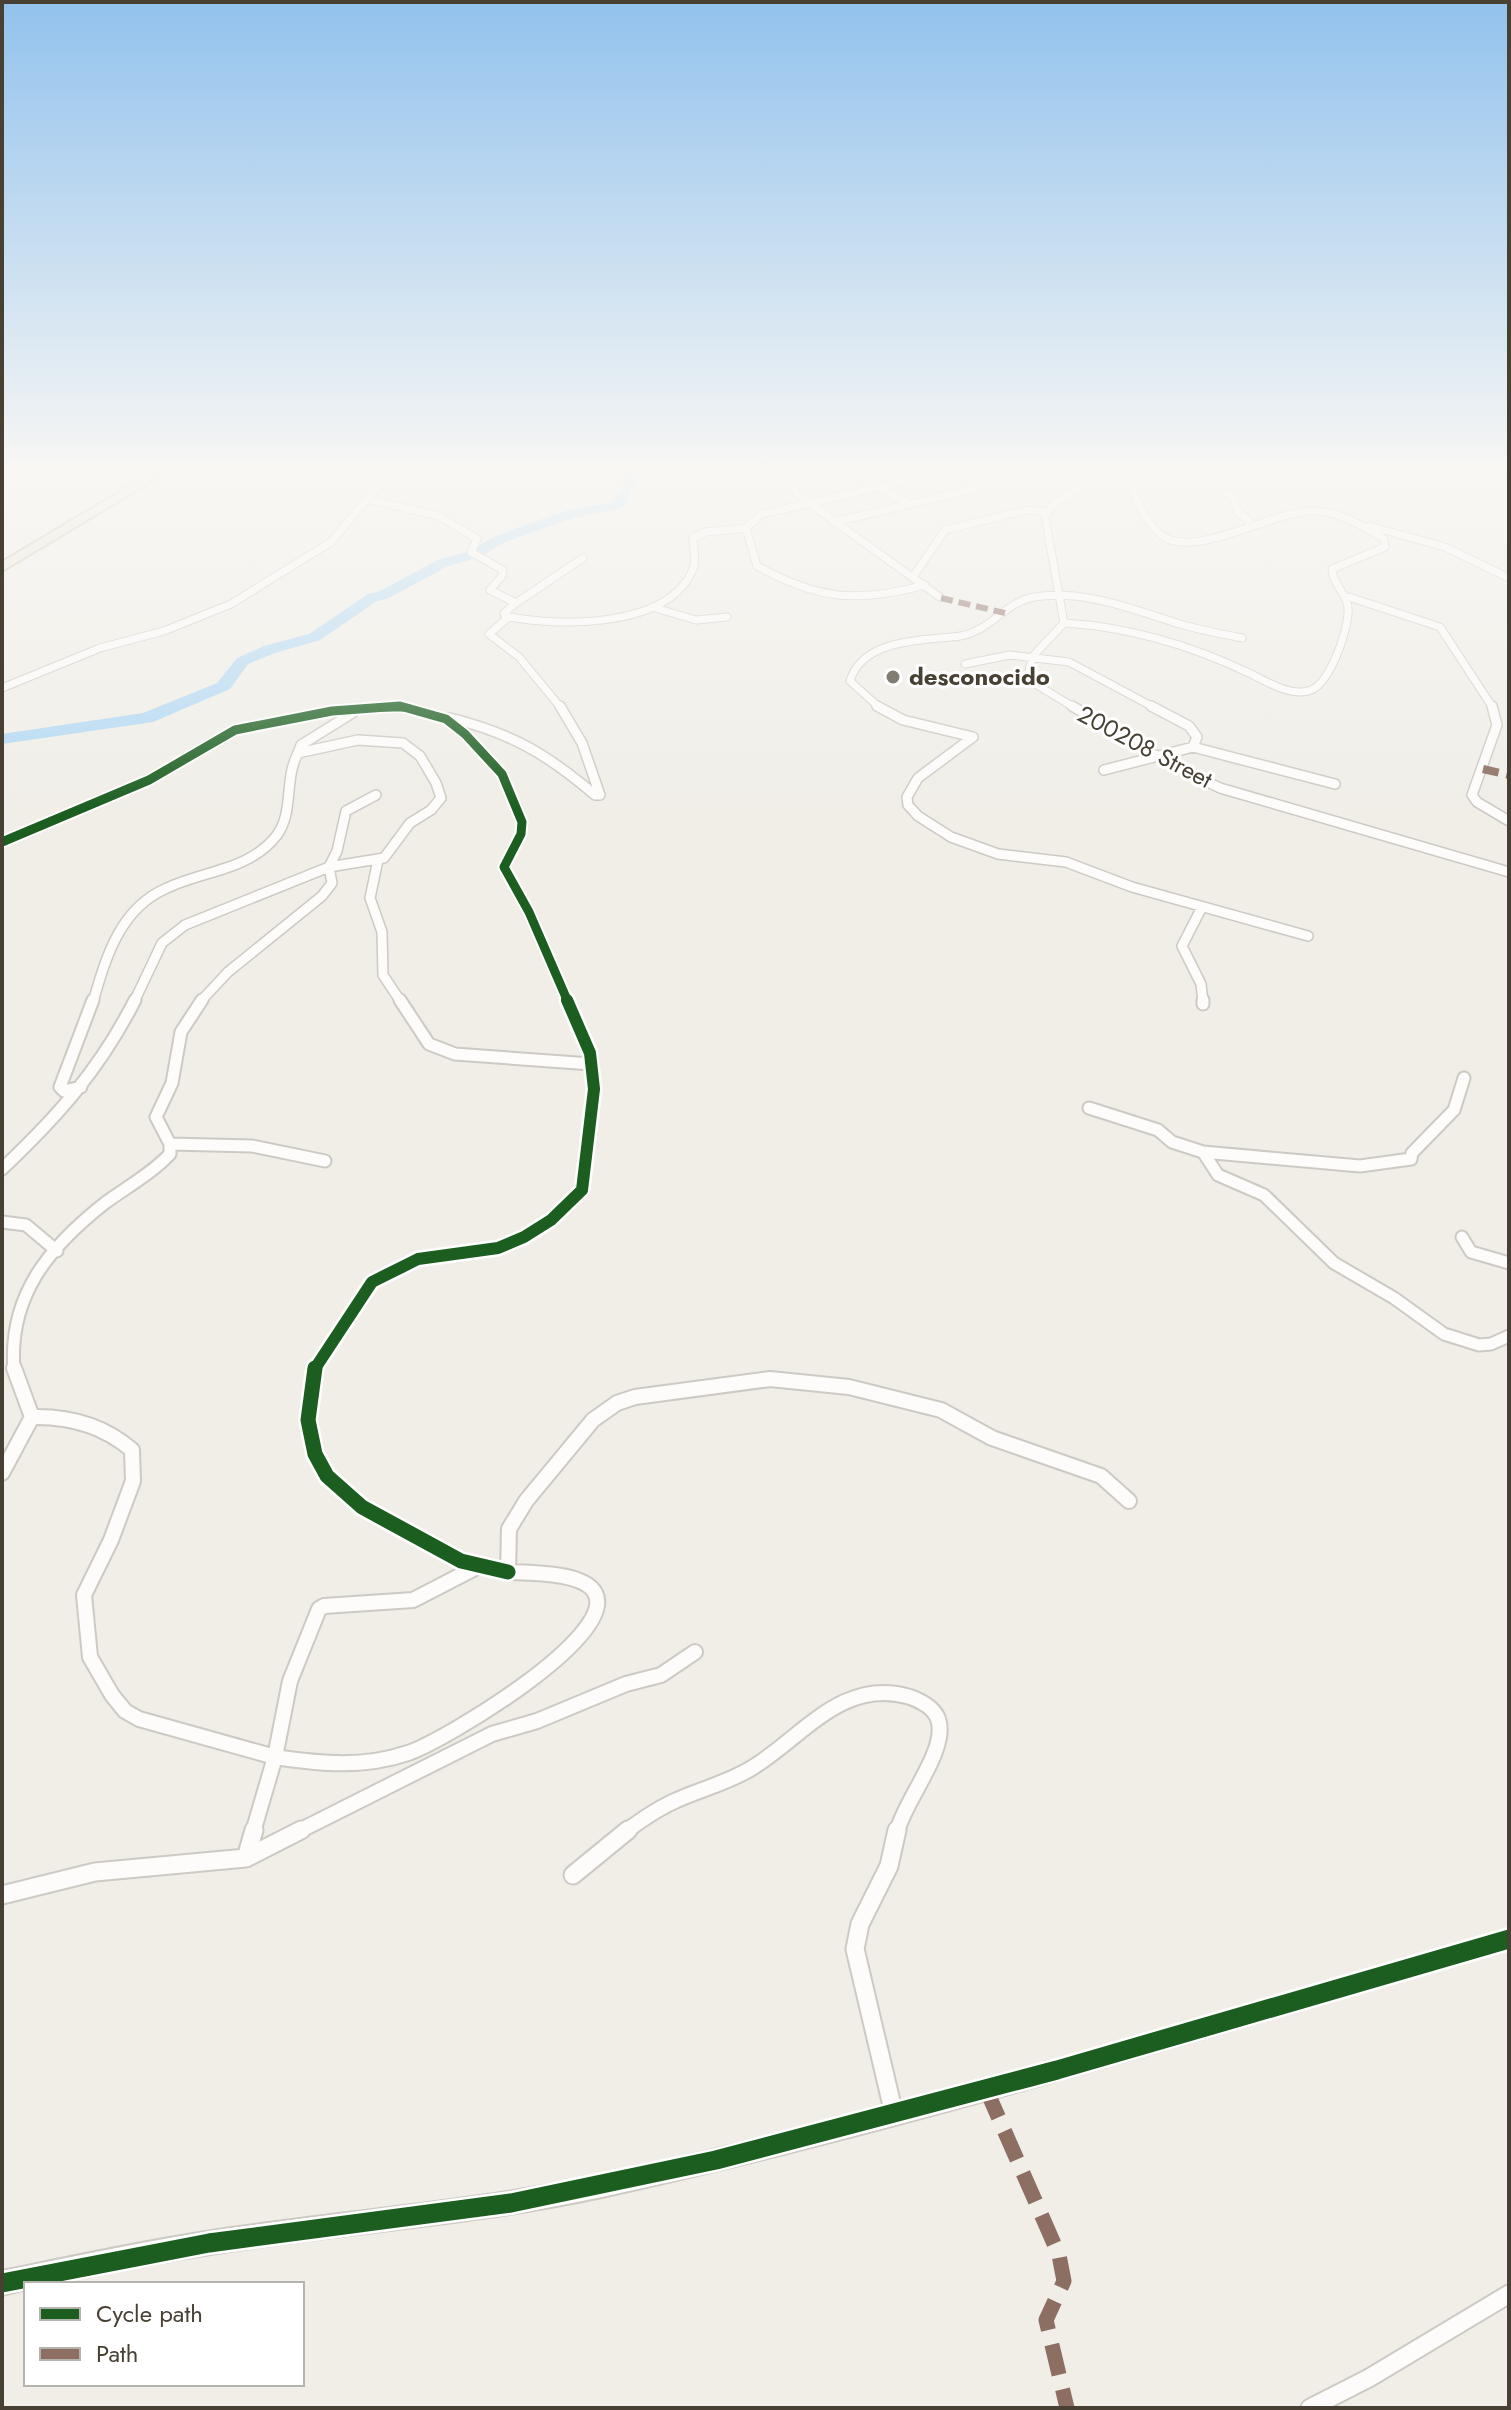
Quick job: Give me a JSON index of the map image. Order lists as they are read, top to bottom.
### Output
{
  "streets": {
    "street": ["200208 Street"]
  },
  "places": ["desconocido"],
  "legend": ["Cycle path", "Path"]
}
